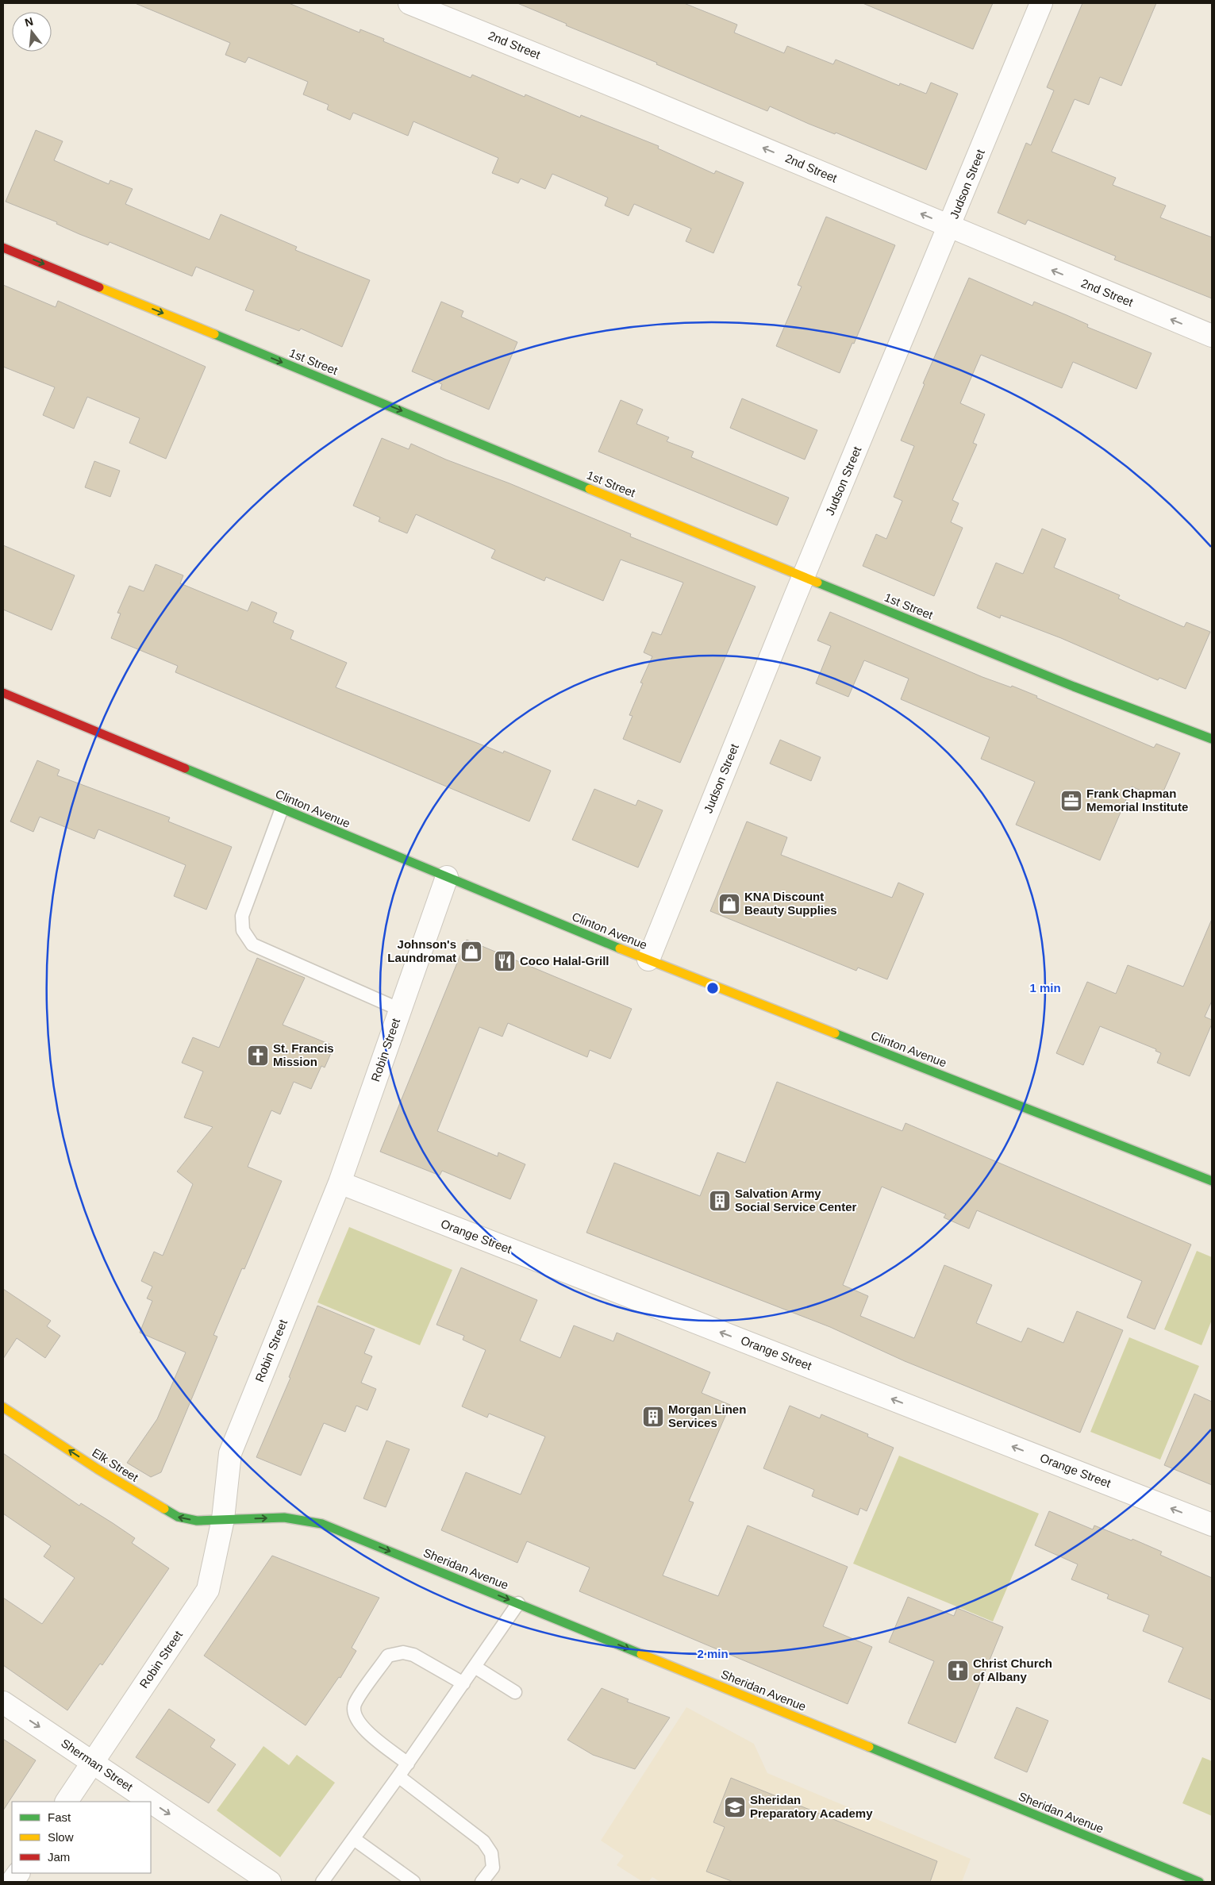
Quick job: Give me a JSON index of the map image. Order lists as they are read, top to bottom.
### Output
{
  "streets": {
    "street": [
      "2nd Street",
      "Judson Street",
      "1st Street",
      "Clinton Avenue",
      "Robin Street",
      "Orange Street",
      "Elk Street",
      "Sheridan Avenue",
      "Sherman Street"
    ]
  },
  "crossings": [
    ["2nd Street", "Judson Street"],
    ["Judson Street", "1st Street"],
    ["Judson Street", "Clinton Avenue"],
    ["Clinton Avenue", "Robin Street"],
    ["Robin Street", "Orange Street"],
    ["Robin Street", "Elk Street"],
    ["Robin Street", "Sheridan Avenue"],
    ["Robin Street", "Sherman Street"],
    ["Elk Street", "Sheridan Avenue"]
  ],
  "one_way": [
    "2nd Street",
    "1st Street",
    "Orange Street",
    "Elk Street",
    "Sheridan Avenue",
    "Sherman Street"
  ],
  "places": {
    "office": ["Frank Chapman Memorial Institute"],
    "shop": ["KNA Discount Beauty Supplies", "Johnson's Laundromat"],
    "restaurant": ["Coco Halal-Grill"],
    "church": ["St. Francis Mission", "Christ Church of Albany"],
    "building": ["Salvation Army Social Service Center", "Morgan Linen Services"],
    "school or university": ["Sheridan Preparatory Academy"]
  },
  "legend": ["Fast", "Slow", "Jam"],
  "north": "top",
  "rings": ["1 min", "2 min"]
}
